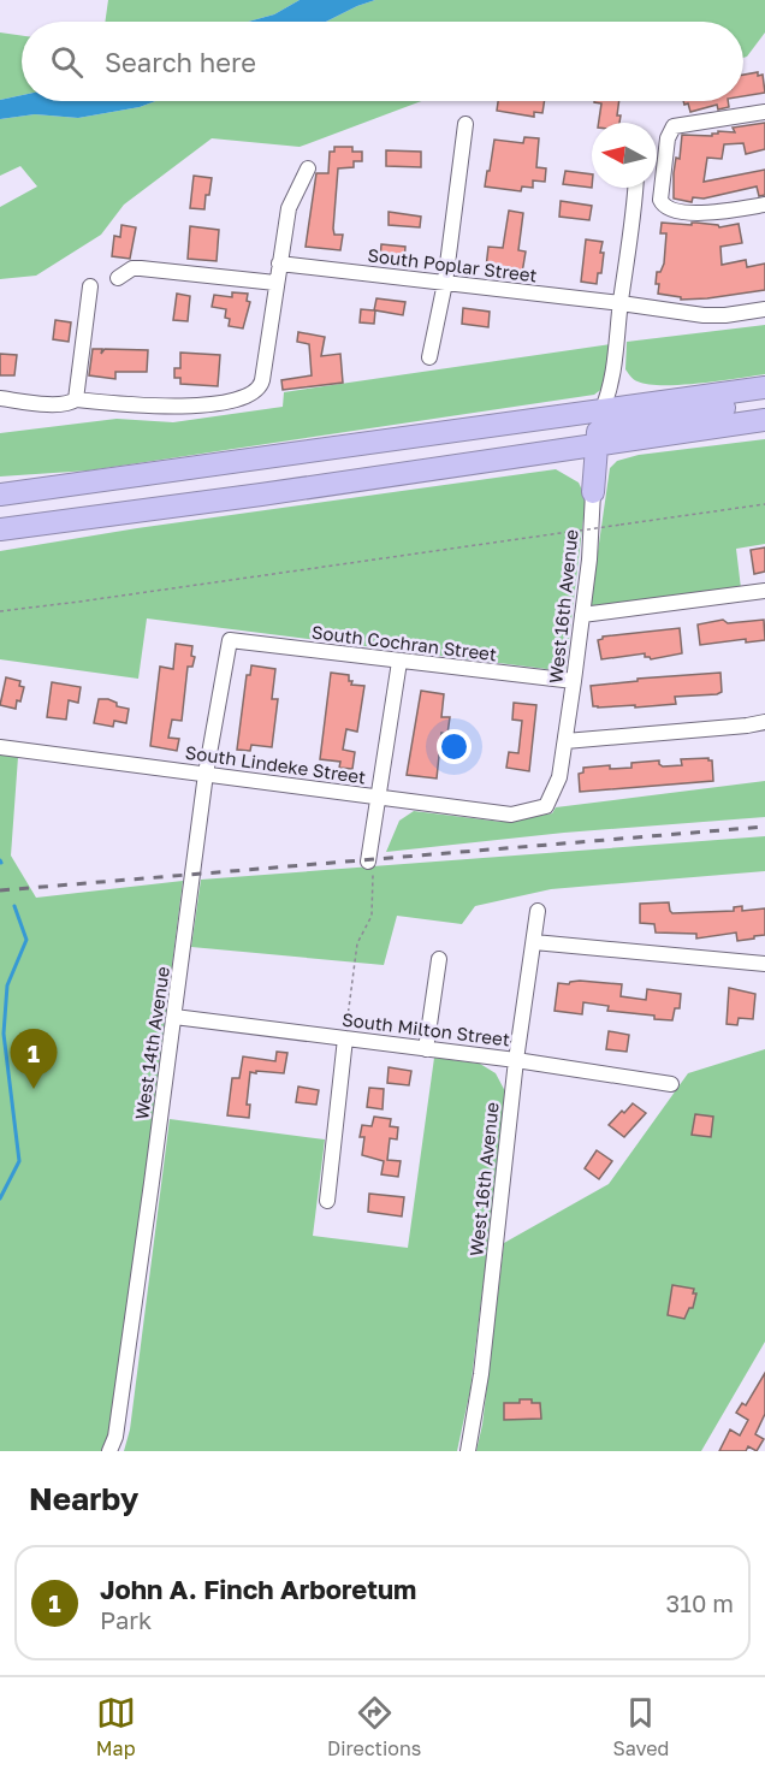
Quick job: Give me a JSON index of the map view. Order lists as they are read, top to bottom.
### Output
{
  "streets": {
    "street": [
      "South Poplar Street",
      "West 16th Avenue",
      "South Cochran Street",
      "South Lindeke Street",
      "South Milton Street",
      "West 14th Avenue"
    ]
  },
  "crossings": [
    ["West 16th Avenue", "South Cochran Street"],
    ["West 16th Avenue", "South Lindeke Street"],
    ["West 16th Avenue", "South Milton Street"],
    ["South Cochran Street", "West 14th Avenue"],
    ["South Lindeke Street", "West 14th Avenue"],
    ["South Milton Street", "West 14th Avenue"]
  ],
  "north": "left",
  "page": {
    "search": "Search here",
    "pins": "1",
    "heading": "Nearby",
    "list": [
      {
        "mark": "1",
        "name": "John A. Finch Arboretum",
        "note": "Park",
        "value": "310 m"
      }
    ],
    "nav": ["Map", "Directions", "Saved"]
  }
}
